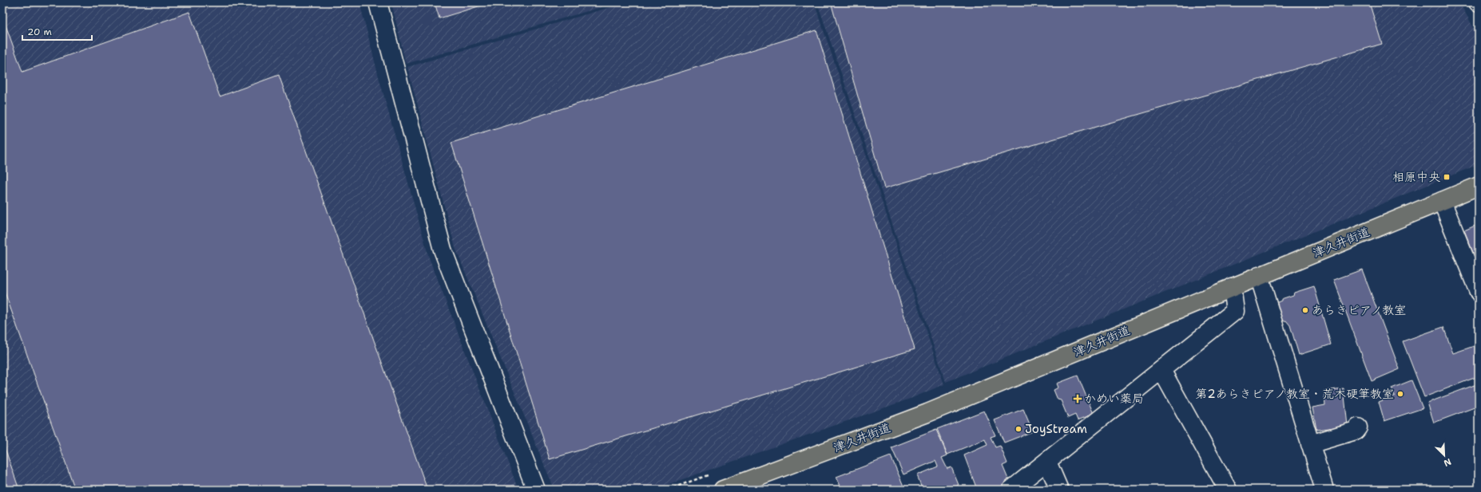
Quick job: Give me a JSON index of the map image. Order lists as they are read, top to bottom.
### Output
{
  "streets": {
    "highway": ["津久井街道"]
  },
  "places": {
    "transit": ["相原中央"],
    "other": ["あらきピアノ教室", "第2あらきピアノ教室・荒木硬筆教室", "JoyStream"],
    "health": ["かめい薬局"]
  },
  "scale_bar": "20 m",
  "north": "bottom right"
}
